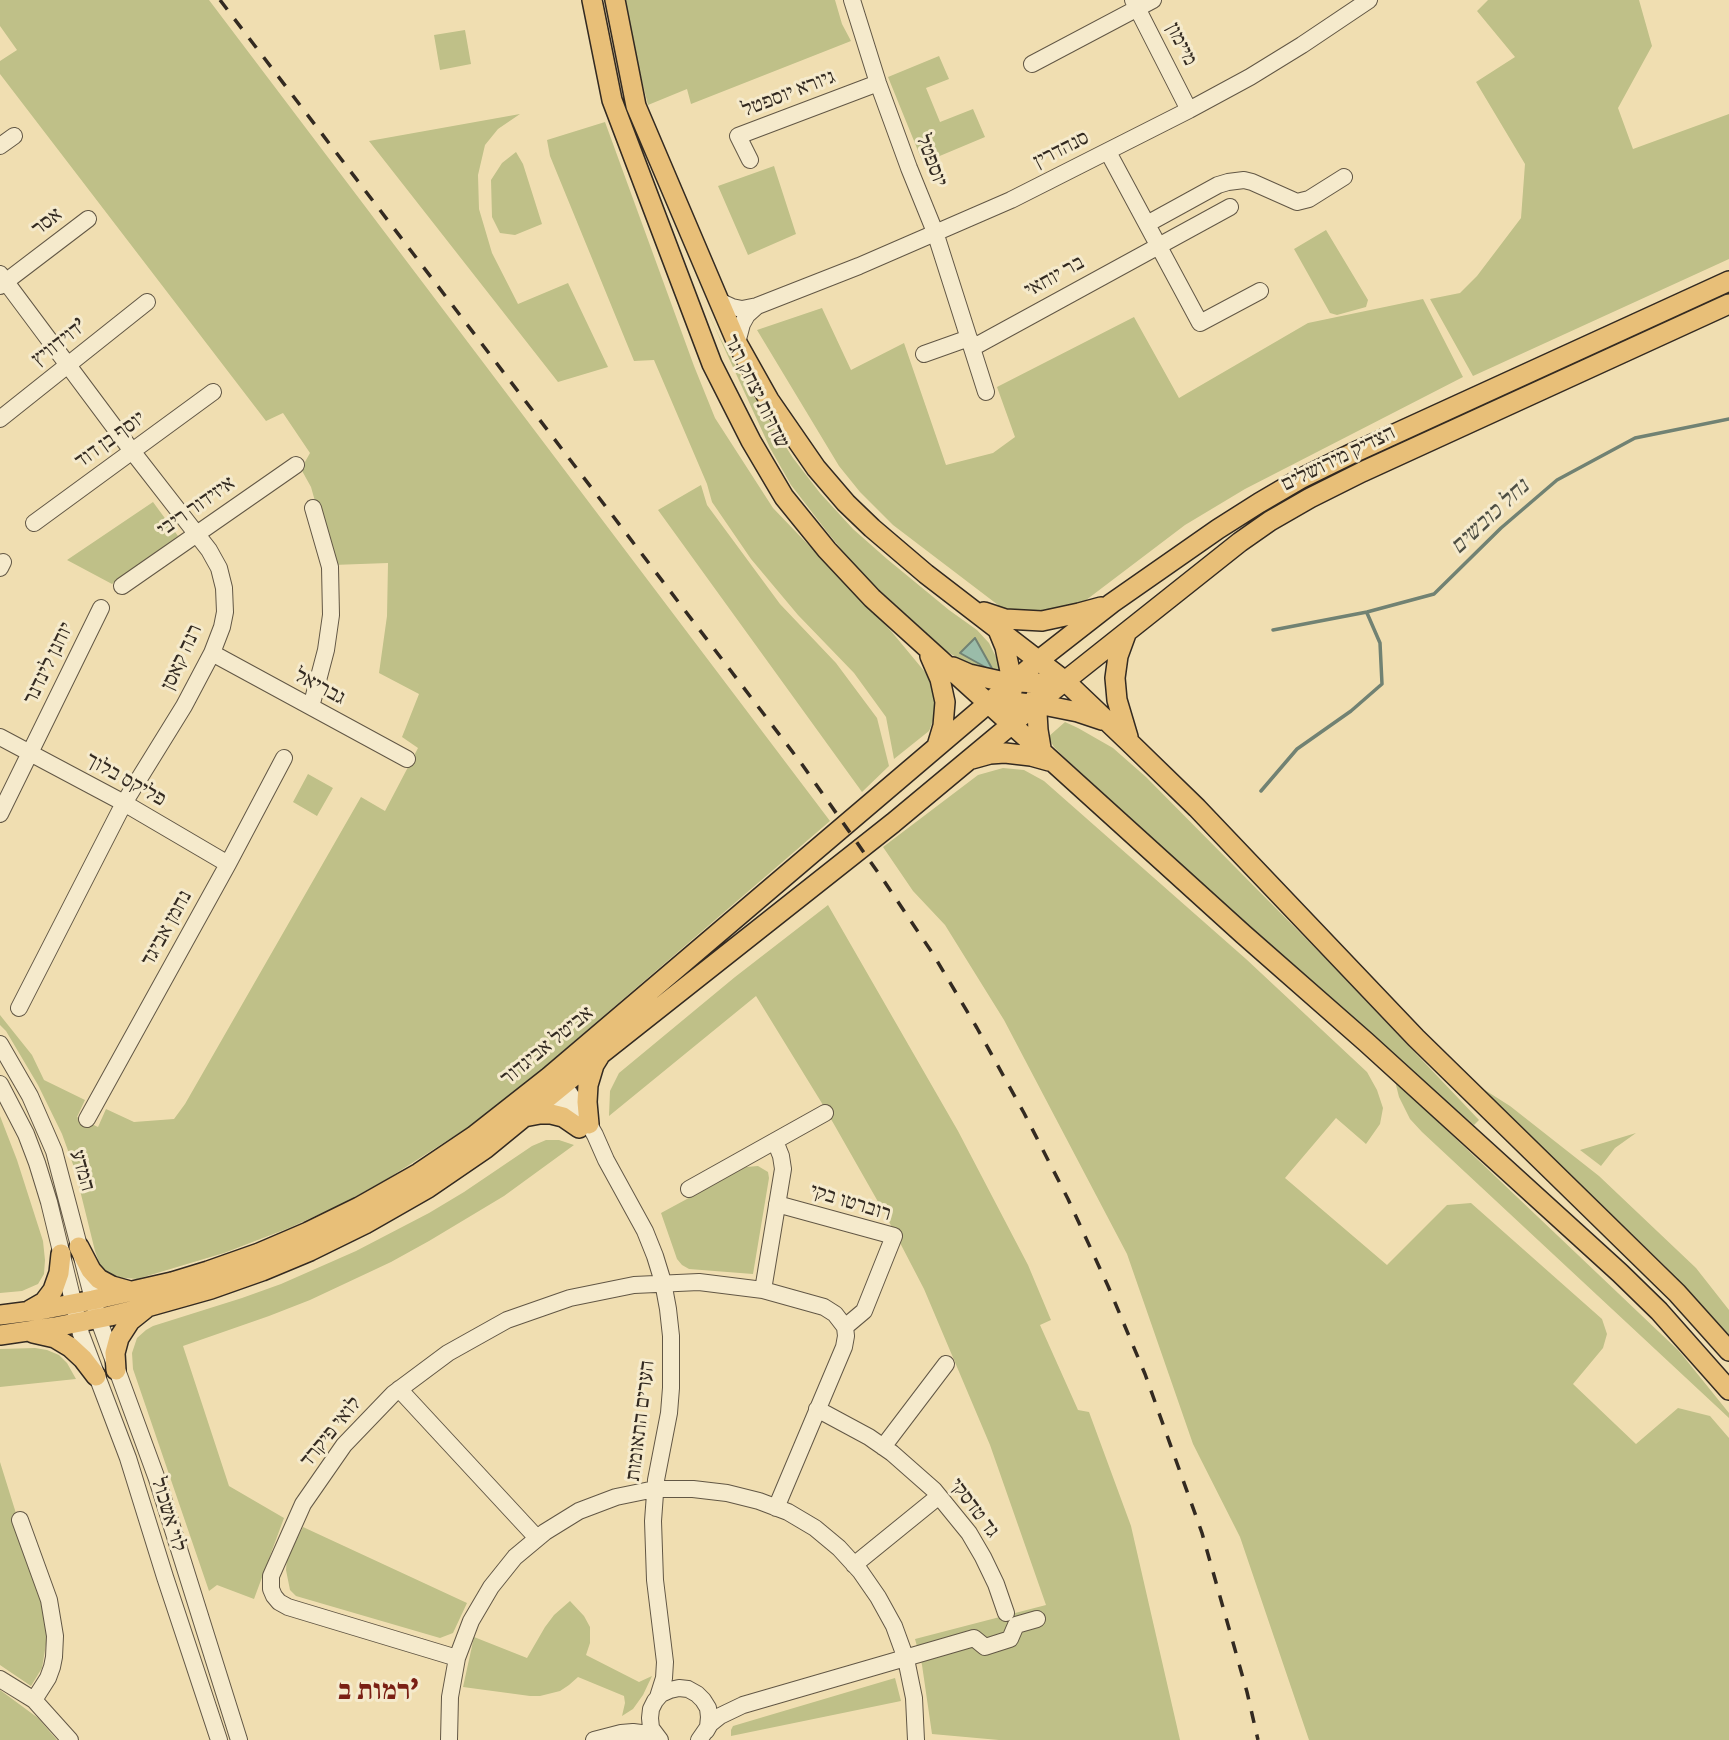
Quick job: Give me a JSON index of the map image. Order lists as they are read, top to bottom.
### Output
{
  "streets": {
    "main road": ["שדרות יצחק רגר", "הצדיק מירושלים", "אביטל אביגדור"],
    "street": [
      "מיימון",
      "גיורא יוספטל",
      "סנהדרין",
      "יוספטל",
      "אסר",
      "בר יוחאי",
      "דוידוויץ'",
      "יוסף בן דוד",
      "איזידור ריבי",
      "רנה קאסן",
      "יוחנן לינדנר",
      "גבריאל",
      "פליקס בלוך",
      "נחמן אביגד",
      "המדע",
      "רוברטו בקי",
      "הערים התאומות",
      "לואי פיקרד",
      "גד טדסקי",
      "לוי אשכול"
    ]
  },
  "crossings": [
    ["מיימון", "סנהדרין"],
    ["גיורא יוספטל", "יוספטל"],
    ["סנהדרין", "יוספטל"],
    ["סנהדרין", "שדרות יצחק רגר"],
    ["יוספטל", "בר יוחאי"],
    ["אסר", "רנה קאסן"],
    ["דוידוויץ'", "רנה קאסן"],
    ["שדרות יצחק רגר", "הצדיק מירושלים"],
    ["שדרות יצחק רגר", "אביטל אביגדור"],
    ["יוסף בן דוד", "רנה קאסן"],
    ["הצדיק מירושלים", "אביטל אביגדור"],
    ["איזידור ריבי", "רנה קאסן"],
    ["רנה קאסן", "גבריאל"],
    ["רנה קאסן", "פליקס בלוך"],
    ["יוחנן לינדנר", "פליקס בלוך"],
    ["פליקס בלוך", "נחמן אביגד"],
    ["אביטל אביגדור", "המדע"],
    ["אביטל אביגדור", "הערים התאומות"],
    ["אביטל אביגדור", "לוי אשכול"],
    ["המדע", "לוי אשכול"],
    ["הערים התאומות", "לואי פיקרד"]
  ],
  "districts": ["רמות ב'"],
  "water": ["נחל כובשים"]
}
